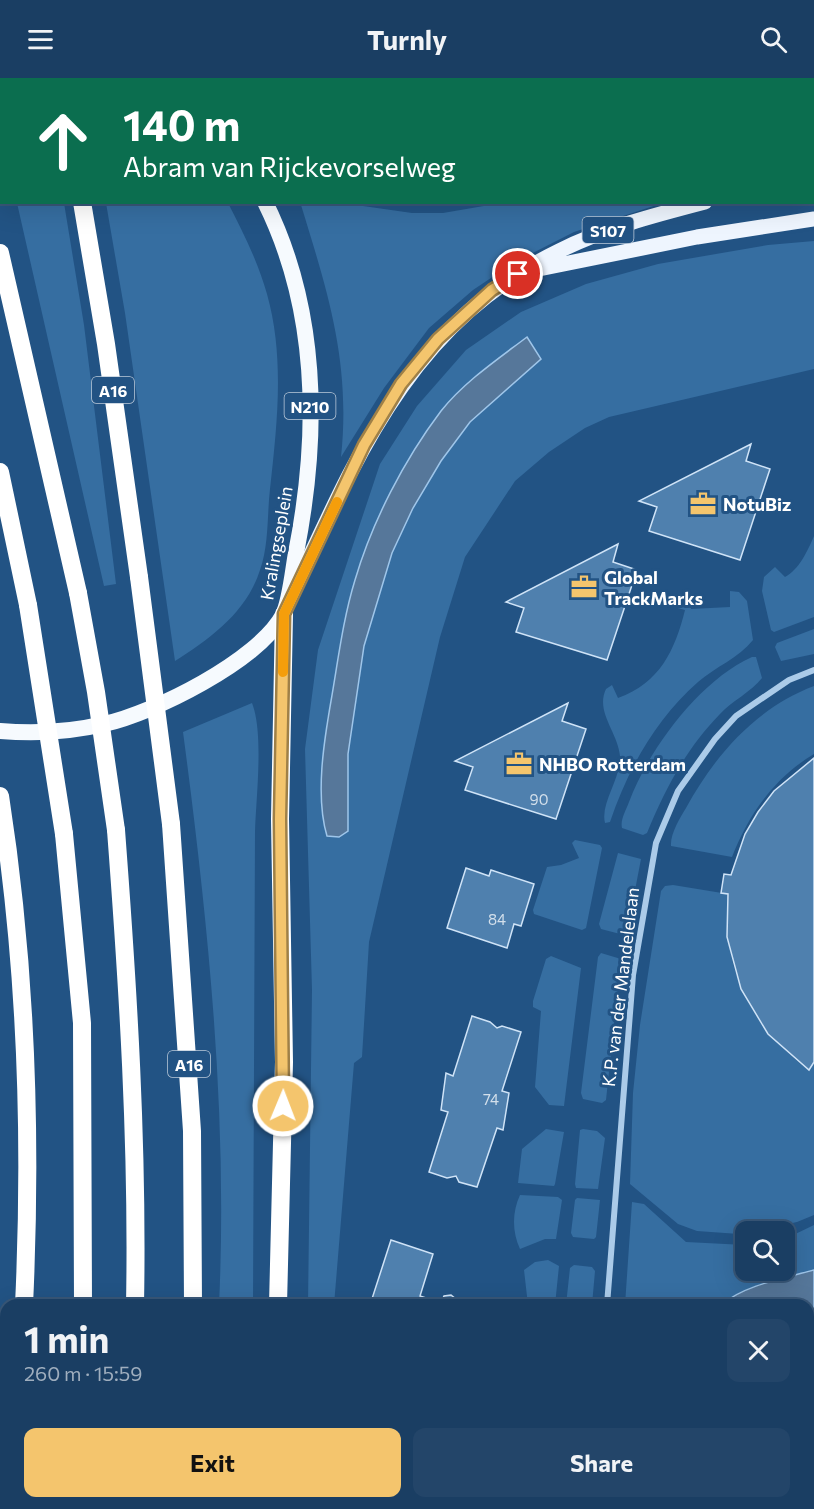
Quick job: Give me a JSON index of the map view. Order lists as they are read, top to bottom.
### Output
{
  "streets": {
    "highway": ["A16", "N210", "Kralingseplein"],
    "main road": ["S107"],
    "street": ["K.P. van der Mandelelaan"]
  },
  "crossings": [
    ["S107", "Kralingseplein"]
  ],
  "places": {
    "office": ["NotuBiz", "Global TrackMarks", "NHBO Rotterdam"]
  },
  "house_numbers": ["90", "84", "74"],
  "page": {
    "header": "Turnly",
    "turn": ["140 m", "Abram van Rijckevorselweg"],
    "heading": ["1 min", "260 m · 15:59"],
    "buttons": ["Exit", "Share"]
  }
}
